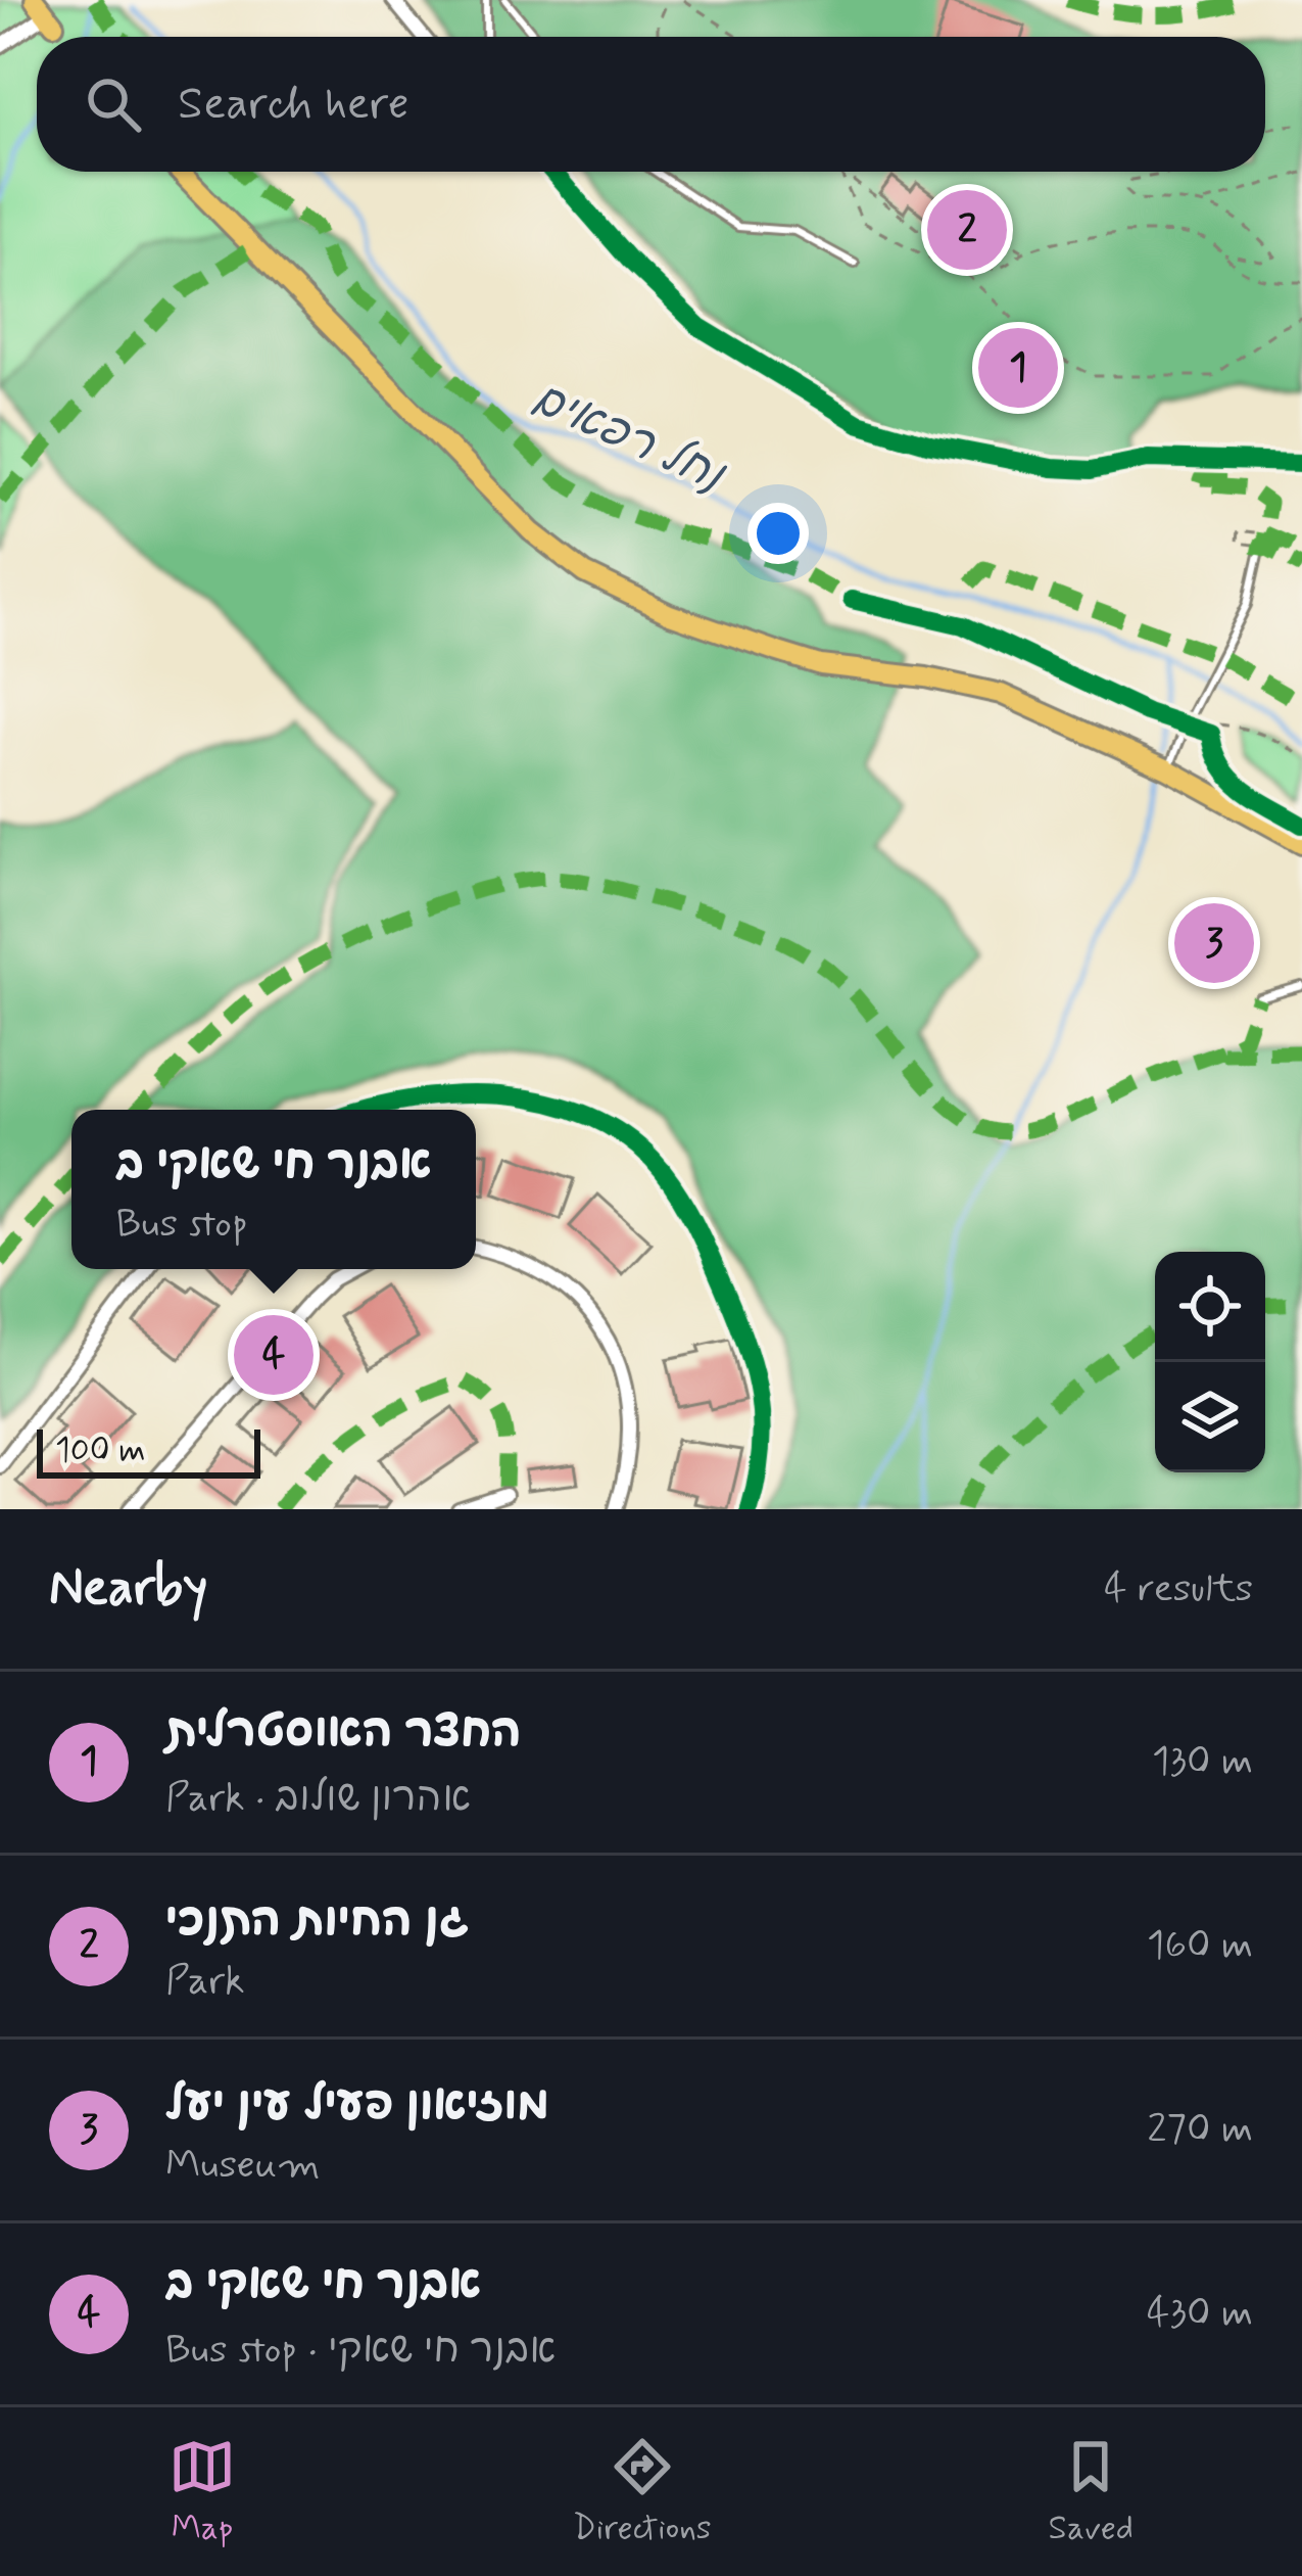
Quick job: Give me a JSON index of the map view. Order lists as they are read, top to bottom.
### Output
{
  "water": ["נחל רפאים"],
  "scale_bar": "100 m",
  "page": {
    "search": "Search here",
    "pins": [
      "2",
      "1",
      "3",
      "4"
    ],
    "popup": ["אבנר חי שאקי ב", "Bus stop"],
    "scale": "100 m",
    "heading": ["Nearby", "4 results"],
    "list": [
      {
        "mark": "1",
        "name": "החצר האוסטרלית",
        "note": "Park · אהרון שולוב",
        "value": "130 m"
      },
      {
        "mark": "2",
        "name": "גן החיות התנכי",
        "note": "Park",
        "value": "160 m"
      },
      {
        "mark": "3",
        "name": "מוזיאון פעיל עין יעל",
        "note": "Museum",
        "value": "270 m"
      },
      {
        "mark": "4",
        "name": "אבנר חי שאקי ב",
        "note": "Bus stop · אבנר חי שאקי",
        "value": "430 m"
      }
    ],
    "nav": ["Map", "Directions", "Saved"]
  }
}
